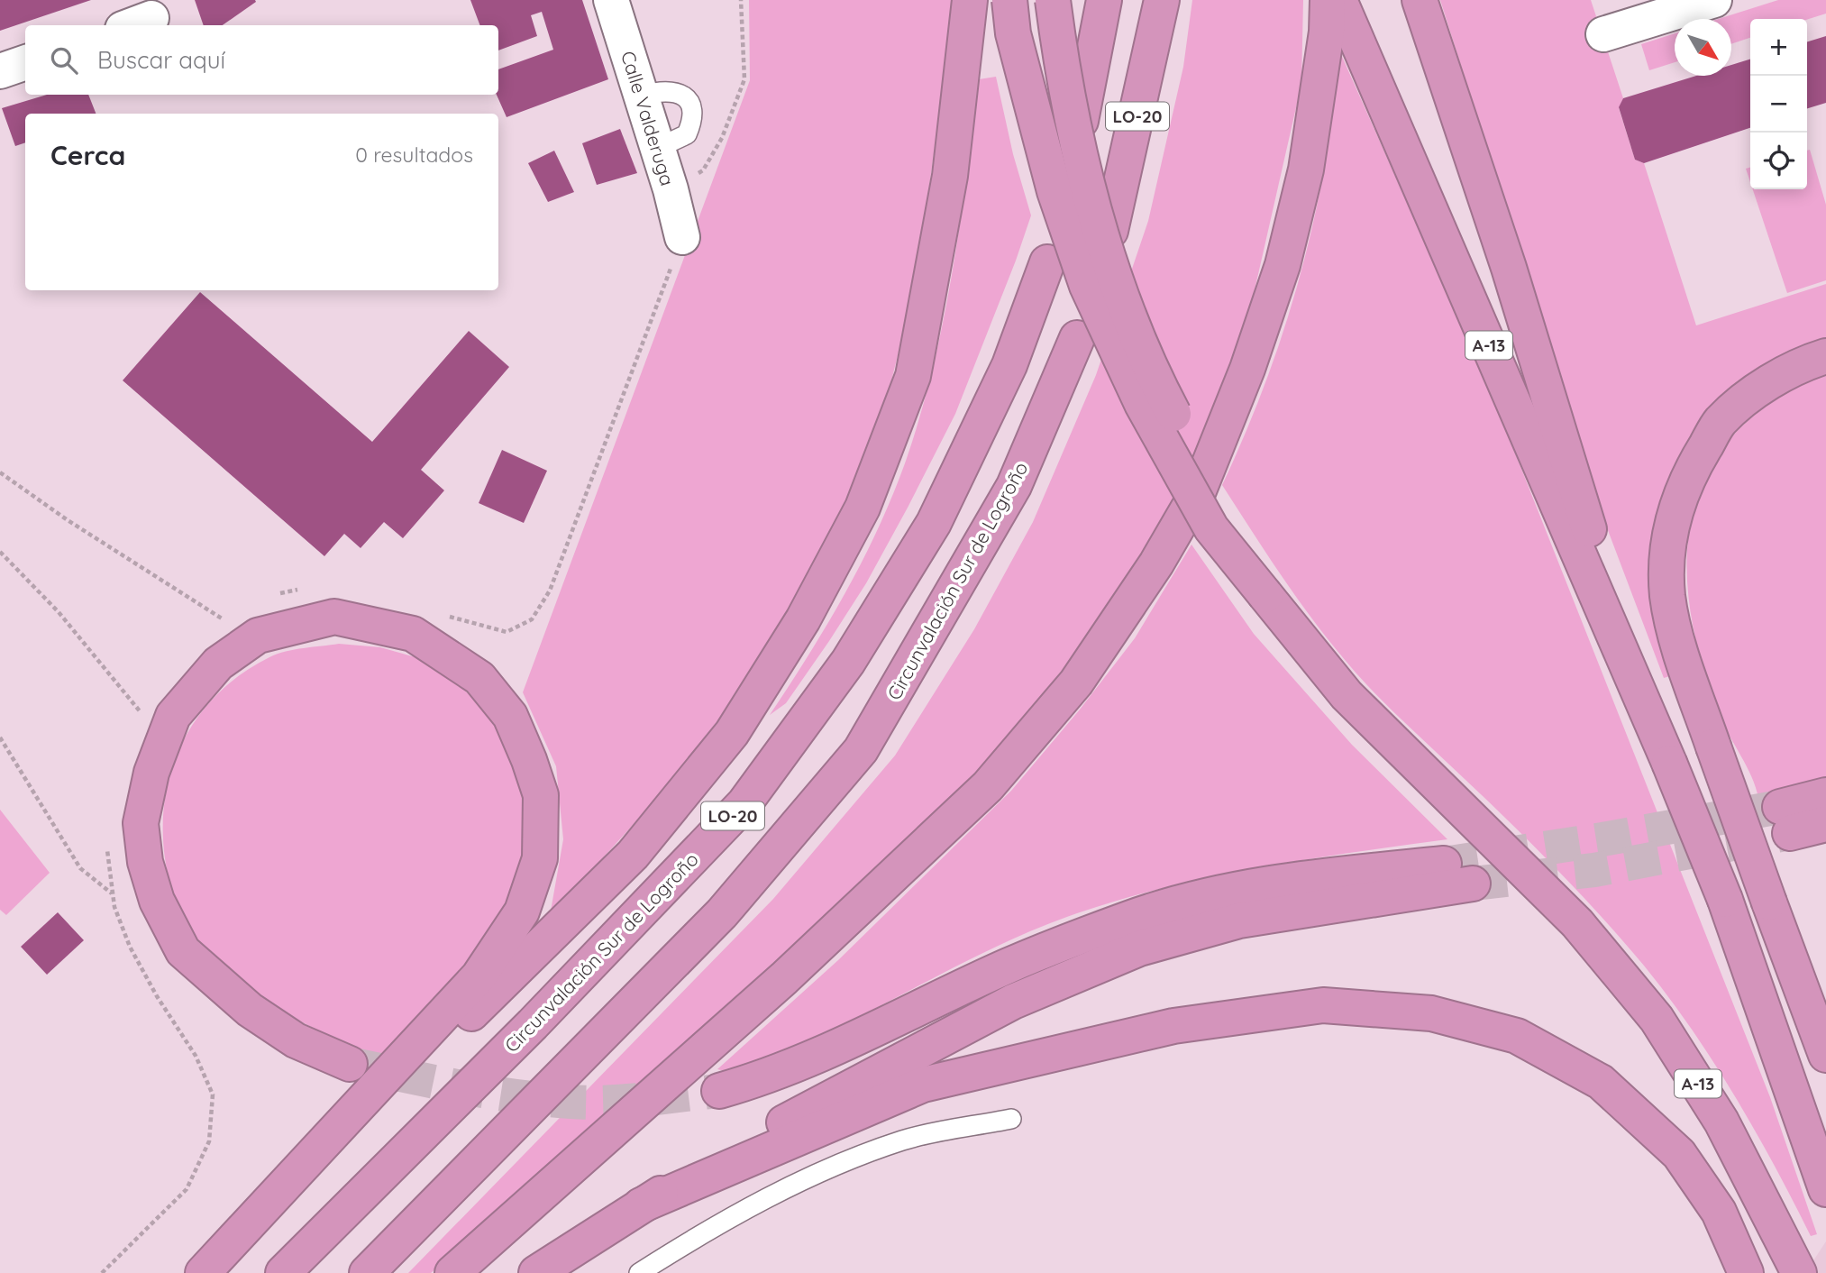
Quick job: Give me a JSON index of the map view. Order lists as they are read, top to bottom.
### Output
{
  "streets": {
    "highway": ["LO-20", "A-13", "Circunvalación Sur de Logroño"],
    "street": ["Calle Valderuga"]
  },
  "north": "bottom right",
  "page": {
    "map_buttons": ["+", "−"],
    "search": "Buscar aquí",
    "heading": ["Cerca", "0 resultados"]
  }
}
